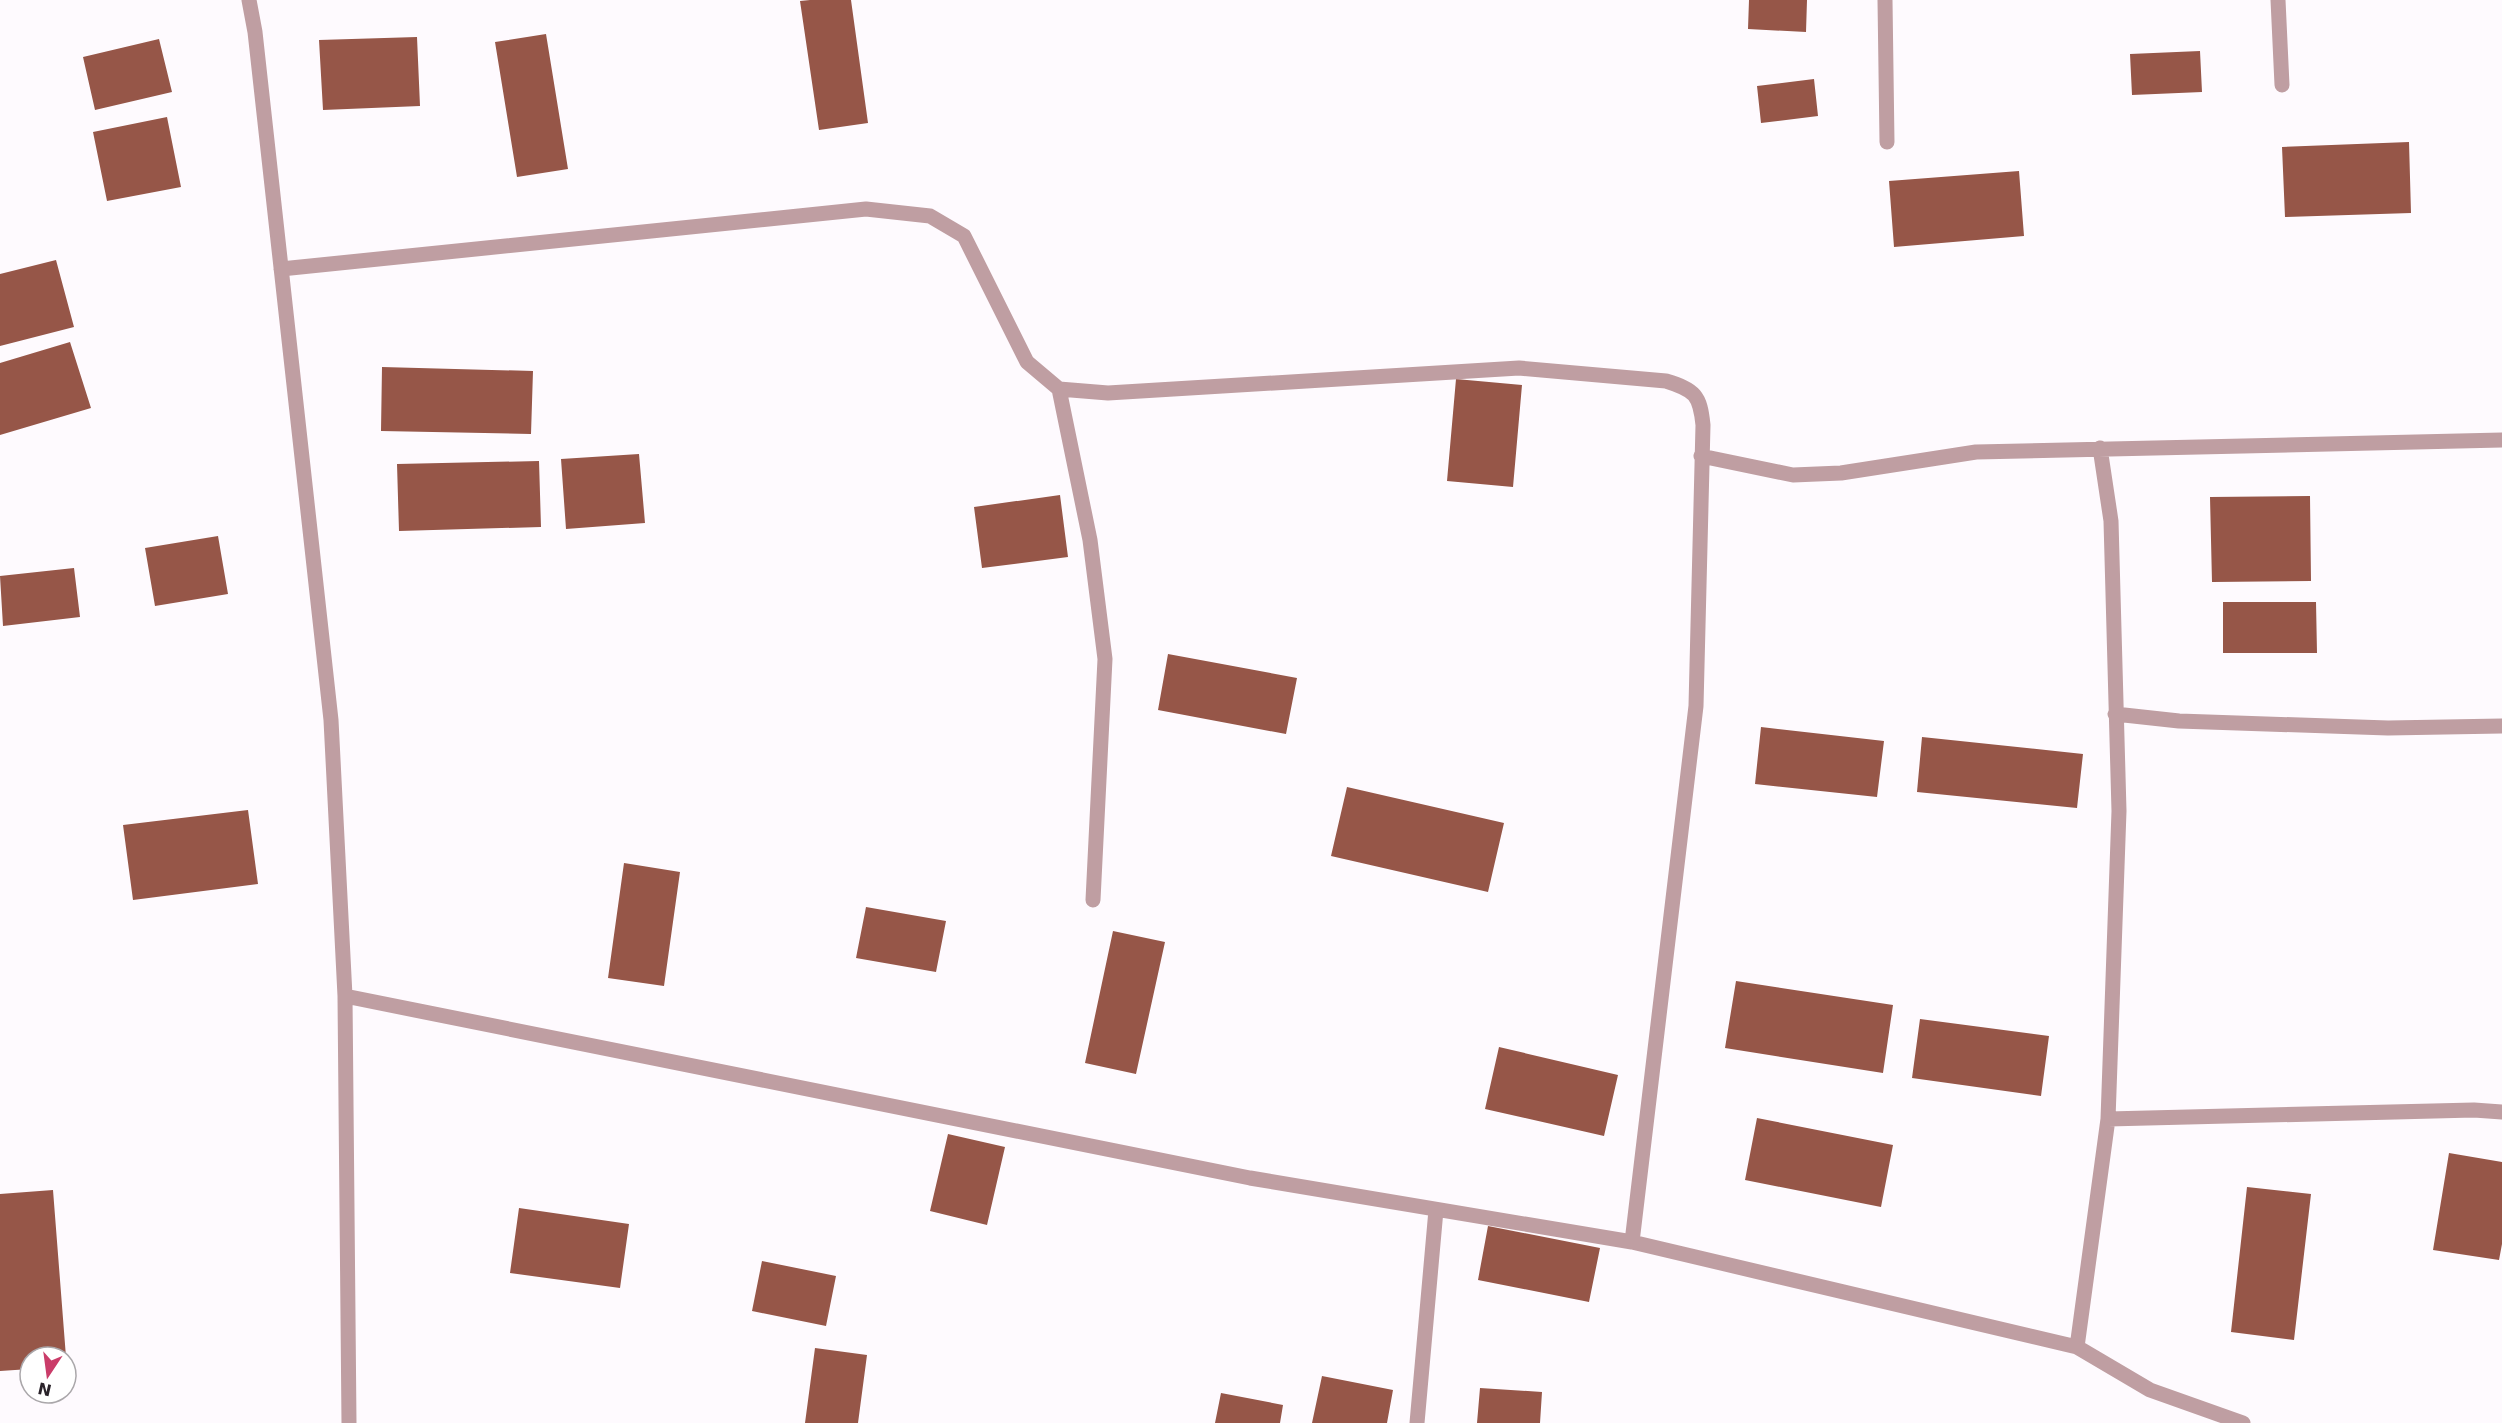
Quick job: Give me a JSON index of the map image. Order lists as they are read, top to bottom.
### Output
{
  "north": "bottom"
}
